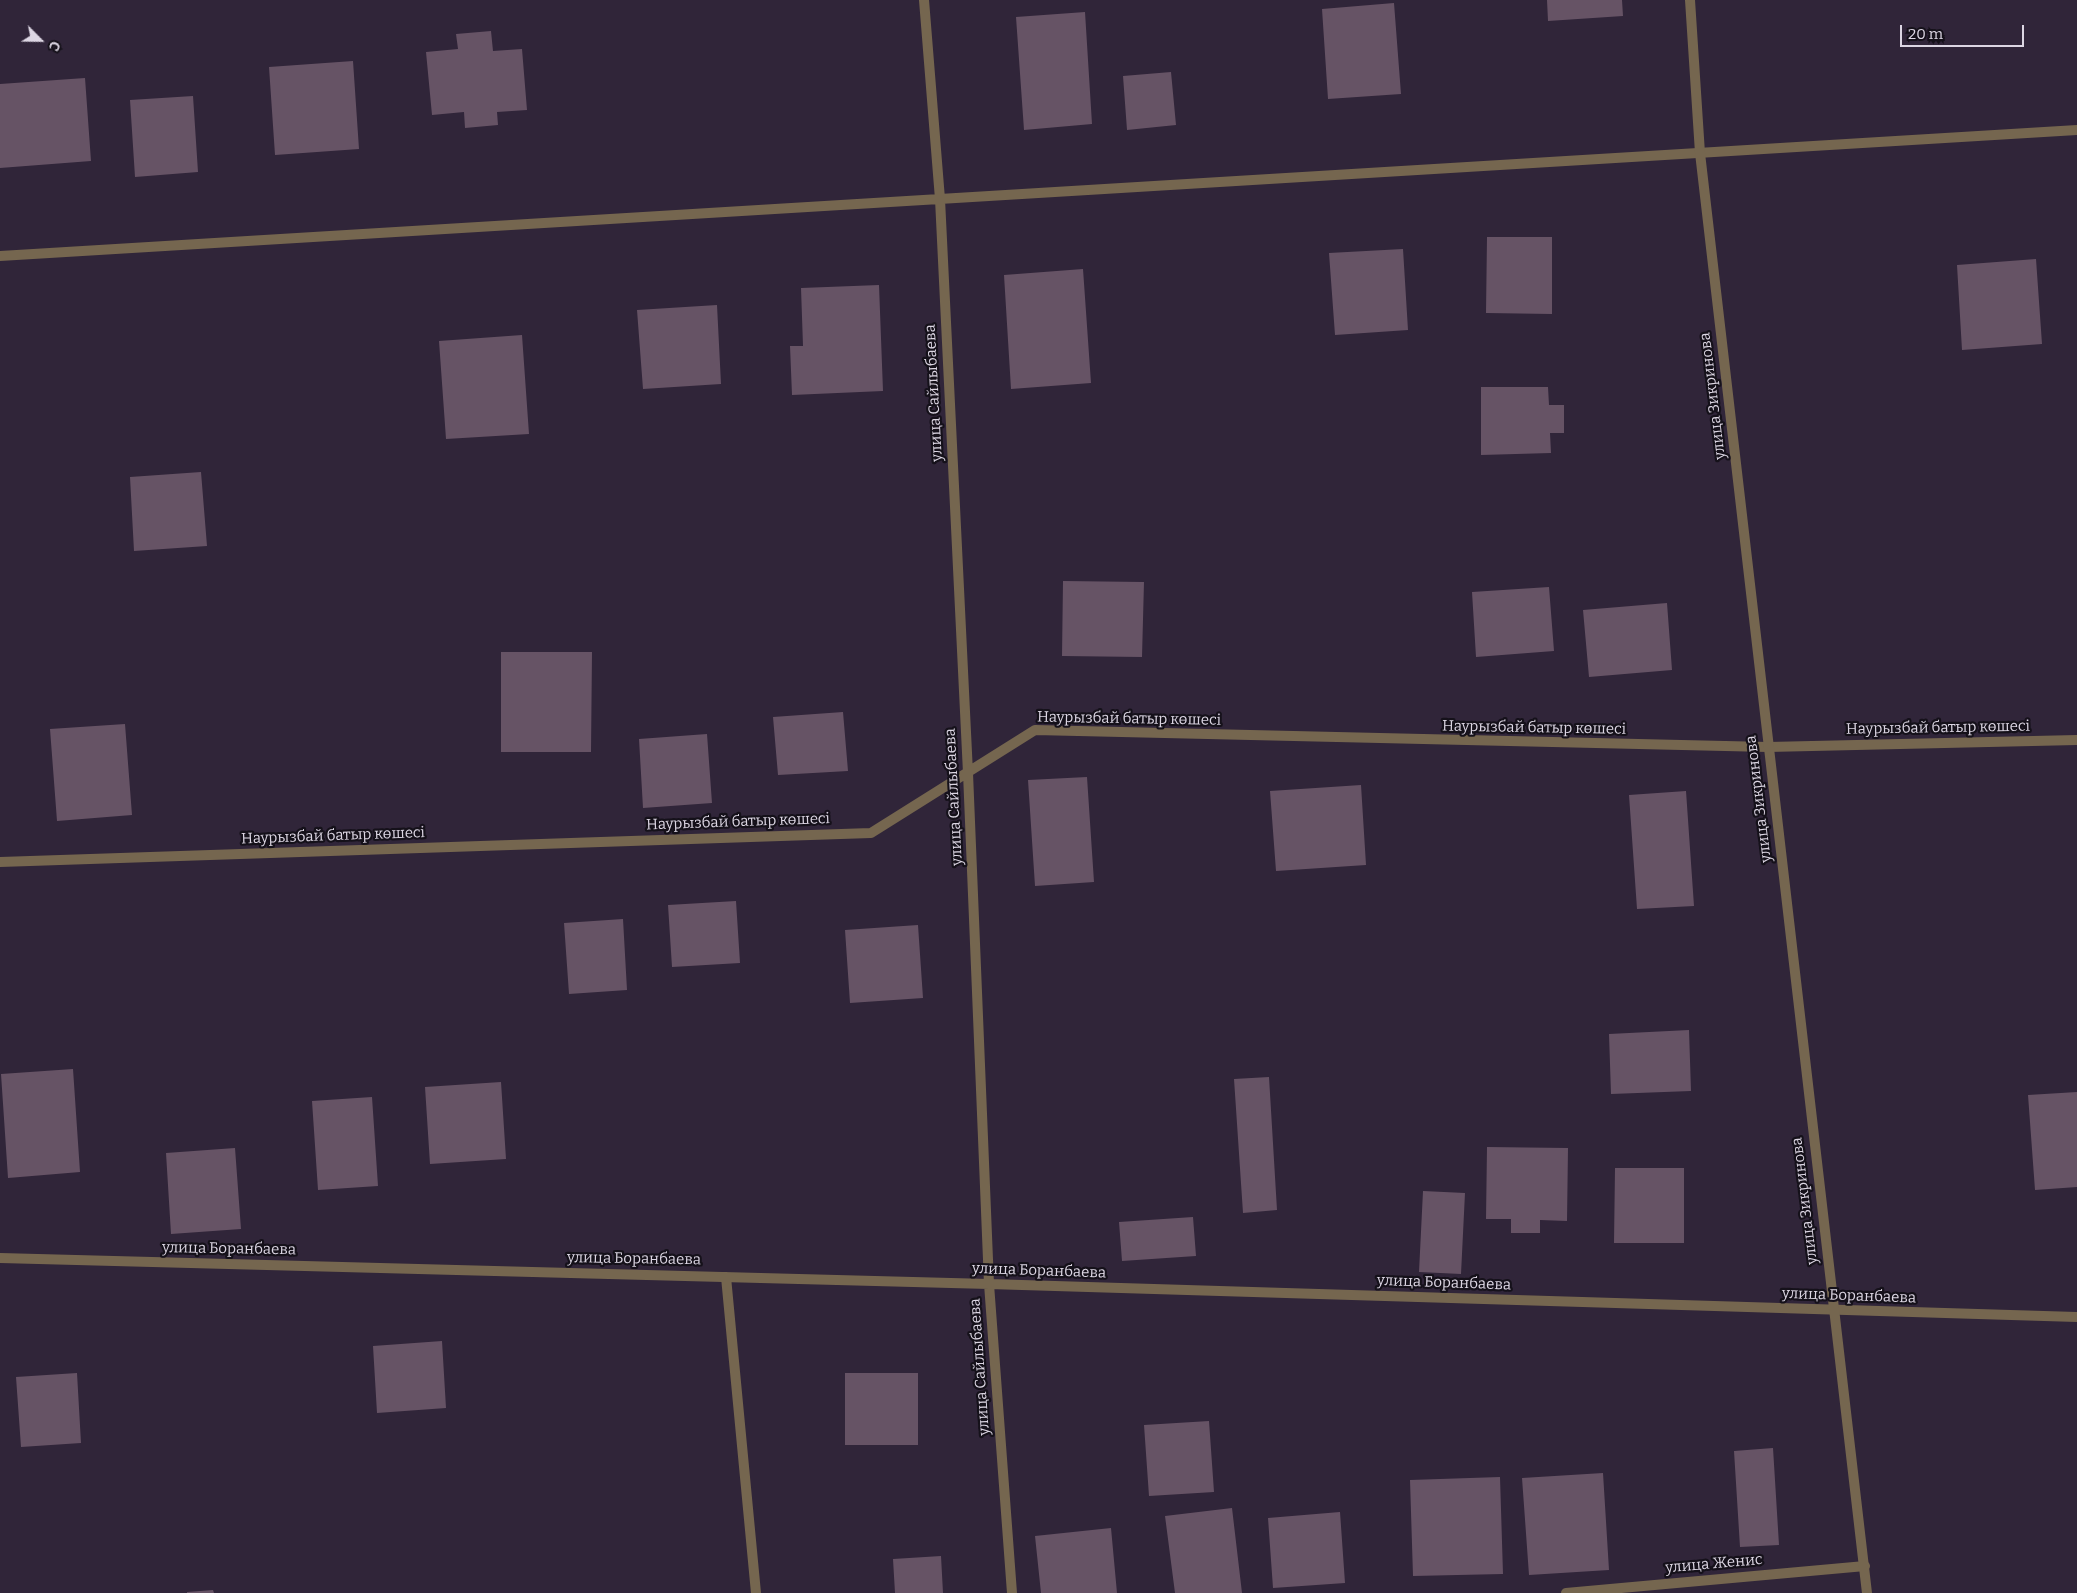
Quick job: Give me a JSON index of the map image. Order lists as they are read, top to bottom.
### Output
{
  "streets": {
    "street": [
      "улица Сайлыбаева",
      "улица Зикринова",
      "Наурызбай батыр көшесі",
      "улица Боранбаева",
      "улица Женис"
    ]
  },
  "crossings": [
    ["улица Сайлыбаева", "Наурызбай батыр көшесі"],
    ["улица Сайлыбаева", "улица Боранбаева"],
    ["улица Зикринова", "Наурызбай батыр көшесі"],
    ["улица Зикринова", "улица Боранбаева"],
    ["улица Зикринова", "улица Женис"]
  ],
  "scale_bar": "20 m",
  "north": "bottom right"
}
